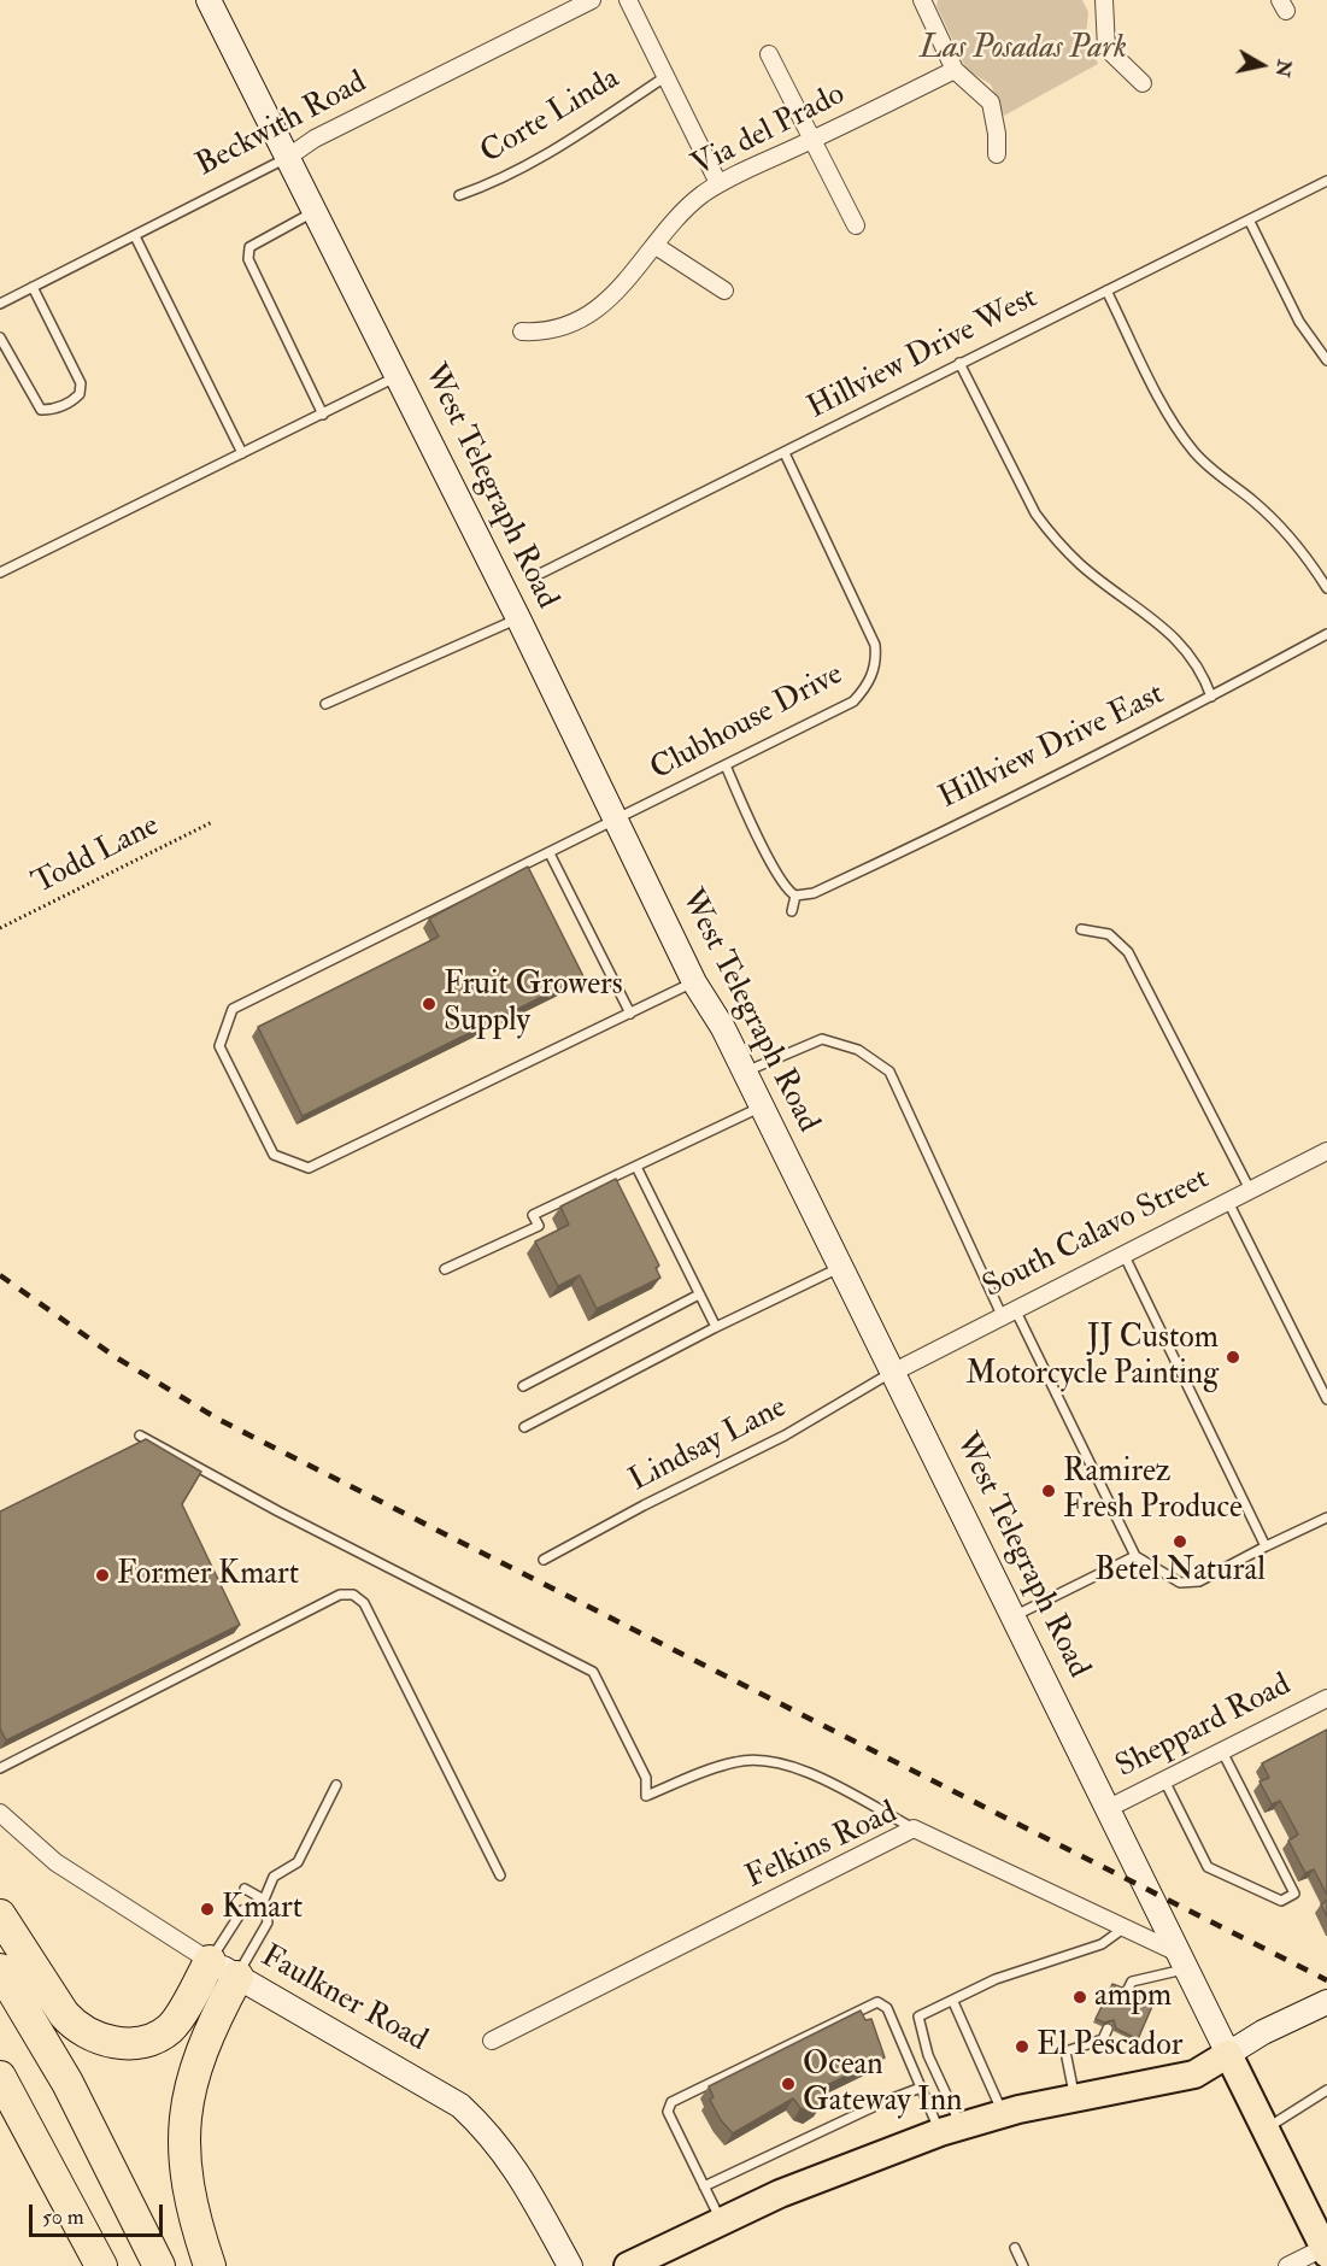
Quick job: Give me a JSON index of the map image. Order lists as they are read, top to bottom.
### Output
{
  "streets": {
    "main road": ["West Telegraph Road", "Faulkner Road"],
    "street": [
      "Beckwith Road",
      "Via del Prado",
      "South Calavo Street",
      "Sheppard Road",
      "Felkins Road"
    ],
    "lane": [
      "Corte Linda",
      "Hillview Drive West",
      "Clubhouse Drive",
      "Hillview Drive East",
      "Lindsay Lane"
    ],
    "path": ["Todd Lane"]
  },
  "crossings": [
    ["Beckwith Road", "West Telegraph Road"],
    ["Hillview Drive West", "Clubhouse Drive"],
    ["West Telegraph Road", "Clubhouse Drive"],
    ["West Telegraph Road", "South Calavo Street"],
    ["West Telegraph Road", "Lindsay Lane"],
    ["West Telegraph Road", "Sheppard Road"],
    ["West Telegraph Road", "Felkins Road"],
    ["South Calavo Street", "Lindsay Lane"]
  ],
  "parks": ["Las Posadas Park"],
  "places": [
    "Fruit Growers Supply",
    "JJ Custom Motorcycle Painting",
    "Ramirez Fresh Produce",
    "Betel Natural",
    "Former Kmart",
    "Kmart",
    "ampm",
    "El Pescador",
    "Ocean Gateway Inn"
  ],
  "scale_bar": "50 m",
  "north": "right"
}
